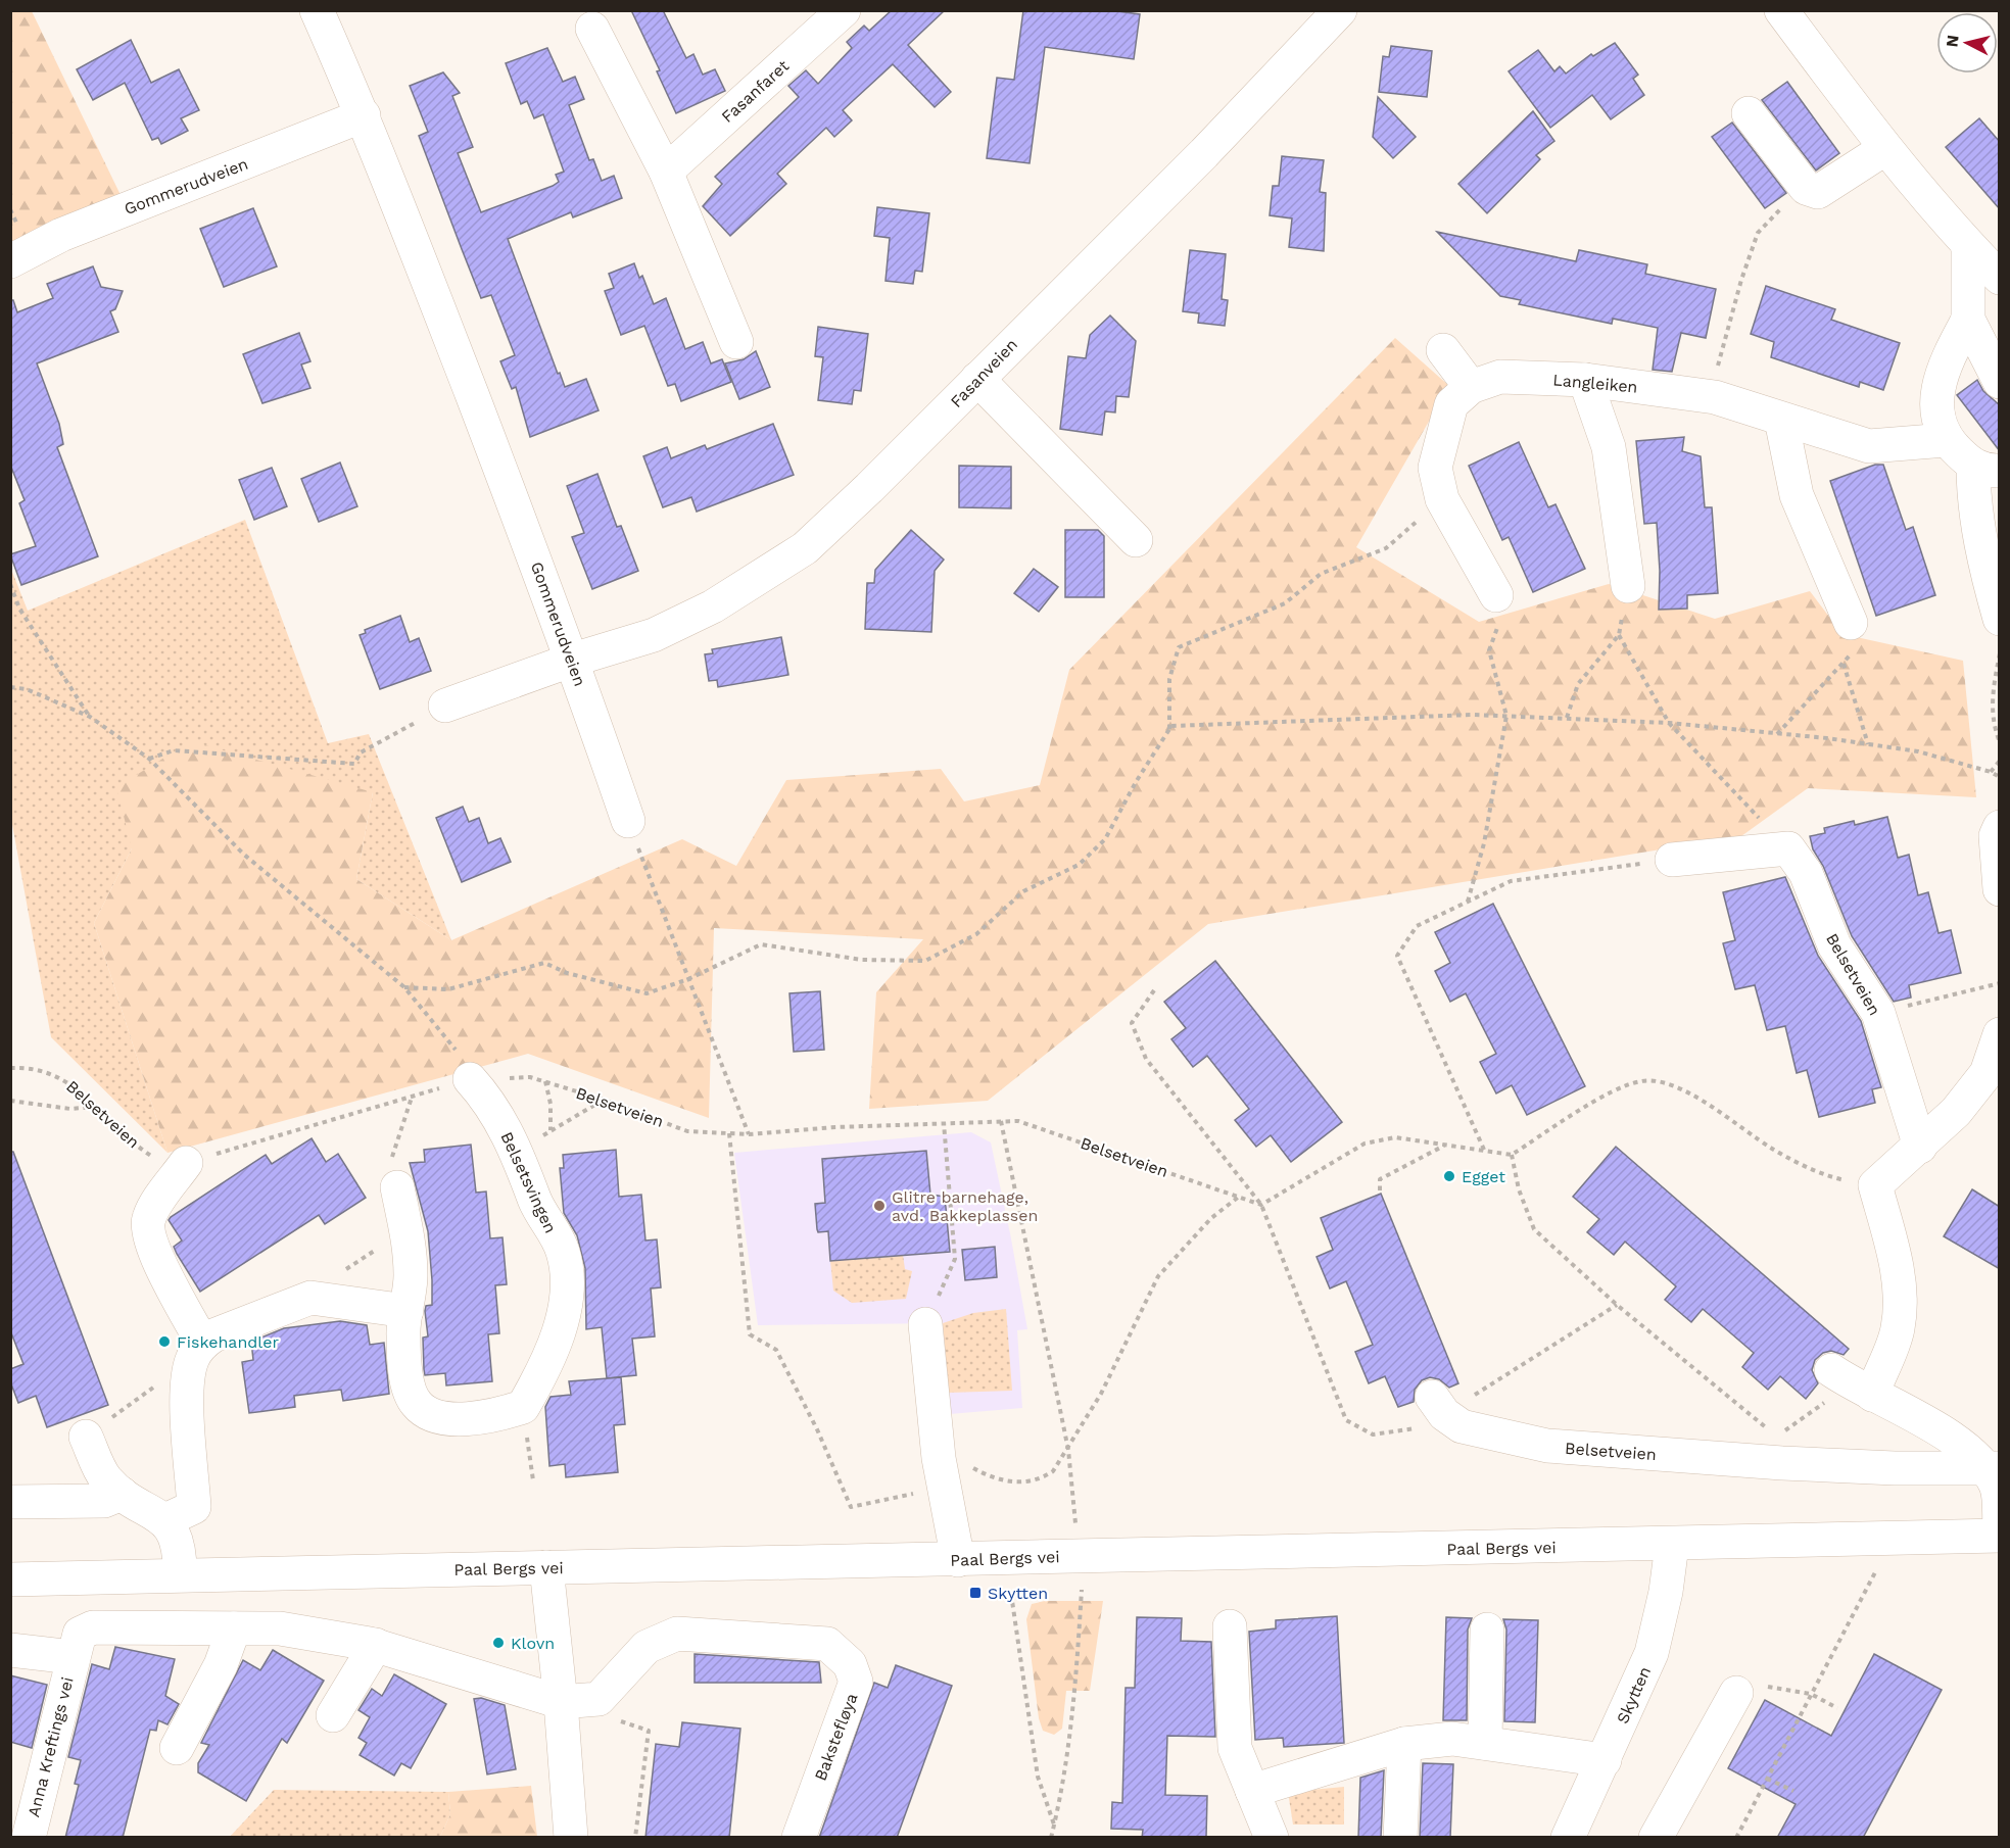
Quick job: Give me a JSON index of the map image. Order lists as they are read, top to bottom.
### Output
{
  "streets": {
    "street": [
      "Fasanfaret",
      "Gommerudveien",
      "Fasanveien",
      "Langleiken",
      "Belsetveien",
      "Belsetsvingen",
      "Paal Bergs vei",
      "Skytten",
      "Bakstefløya",
      "Anna Kreftings vei"
    ]
  },
  "crossings": [
    ["Gommerudveien", "Fasanveien"],
    ["Belsetveien", "Belsetsvingen"],
    ["Paal Bergs vei", "Skytten"]
  ],
  "places": {
    "other": [
      "Egget",
      "Glitre barnehage, avd. Bakkeplassen",
      "Fiskehandler",
      "Klovn"
    ],
    "transit": ["Skytten"]
  },
  "north": "left"
}
